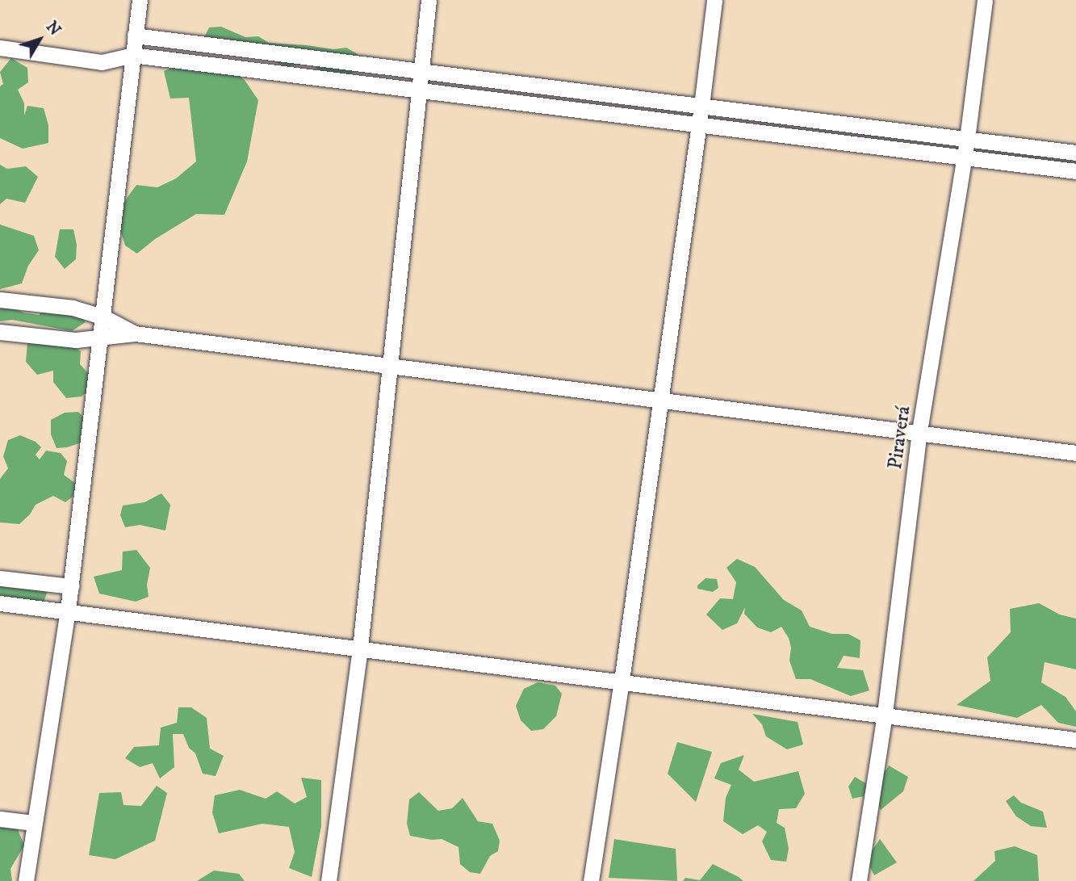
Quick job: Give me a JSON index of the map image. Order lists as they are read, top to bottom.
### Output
{
  "streets": {
    "street": ["Piraverá"]
  },
  "north": "top right"
}
